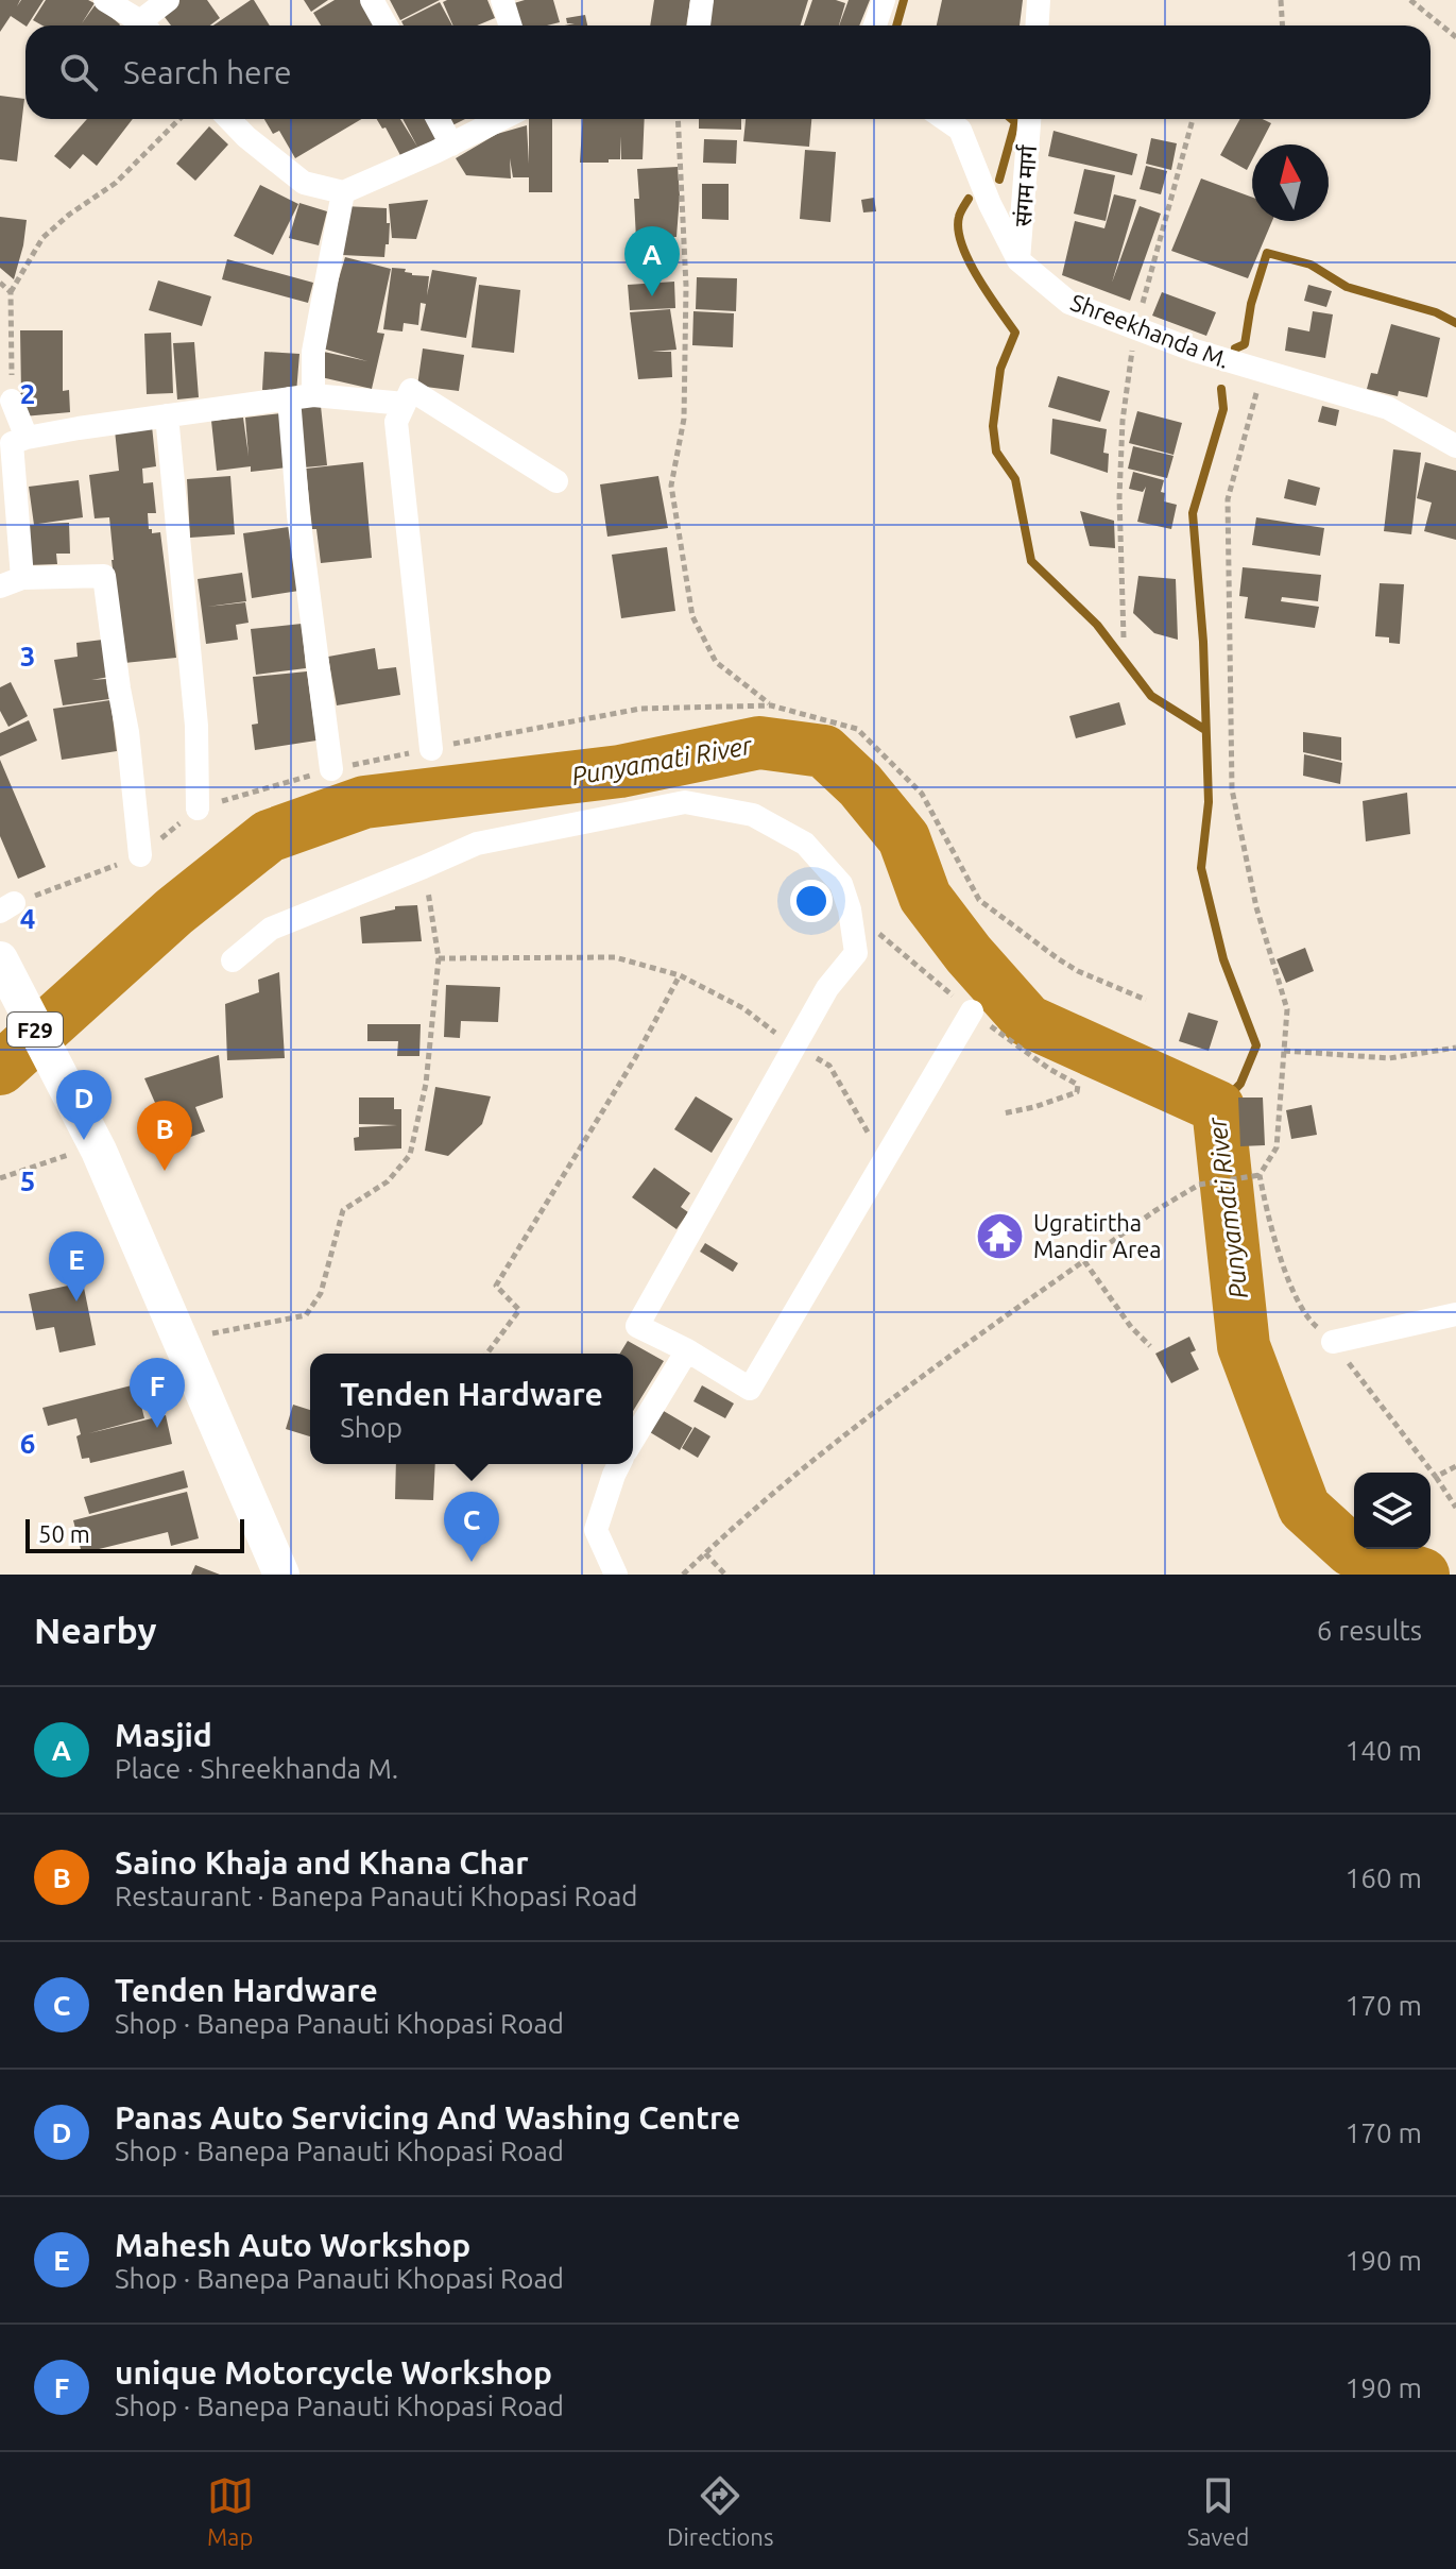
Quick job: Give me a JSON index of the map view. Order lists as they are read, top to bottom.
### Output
{
  "streets": {
    "main road": ["F29"],
    "street": ["संगम मार्ग", "Shreekhanda M."]
  },
  "crossings": [
    ["संगम मार्ग", "Shreekhanda M."]
  ],
  "water": ["Punyamati River"],
  "places": {
    "temple": ["Ugratirtha Mandir Area"]
  },
  "scale_bar": "50 m",
  "north": "top",
  "page": {
    "search": "Search here",
    "pins": [
      "A",
      "D",
      "B",
      "E",
      "F",
      "C"
    ],
    "popup": ["Tenden Hardware", "Shop"],
    "scale": "50 m",
    "heading": ["Nearby", "6 results"],
    "list": [
      {
        "mark": "A",
        "name": "Masjid",
        "note": "Place · Shreekhanda M.",
        "value": "140 m"
      },
      {
        "mark": "B",
        "name": "Saino Khaja and Khana Char",
        "note": "Restaurant · Banepa Panauti Khopasi Road",
        "value": "160 m"
      },
      {
        "mark": "C",
        "name": "Tenden Hardware",
        "note": "Shop · Banepa Panauti Khopasi Road",
        "value": "170 m"
      },
      {
        "mark": "D",
        "name": "Panas Auto Servicing And Washing Centre",
        "note": "Shop · Banepa Panauti Khopasi Road",
        "value": "170 m"
      },
      {
        "mark": "E",
        "name": "Mahesh Auto Workshop",
        "note": "Shop · Banepa Panauti Khopasi Road",
        "value": "190 m"
      },
      {
        "mark": "F",
        "name": "unique Motorcycle Workshop",
        "note": "Shop · Banepa Panauti Khopasi Road",
        "value": "190 m"
      }
    ],
    "nav": ["Map", "Directions", "Saved"]
  },
  "grid": {
    "rows": [
      "2",
      "3",
      "4",
      "5",
      "6"
    ]
  }
}
